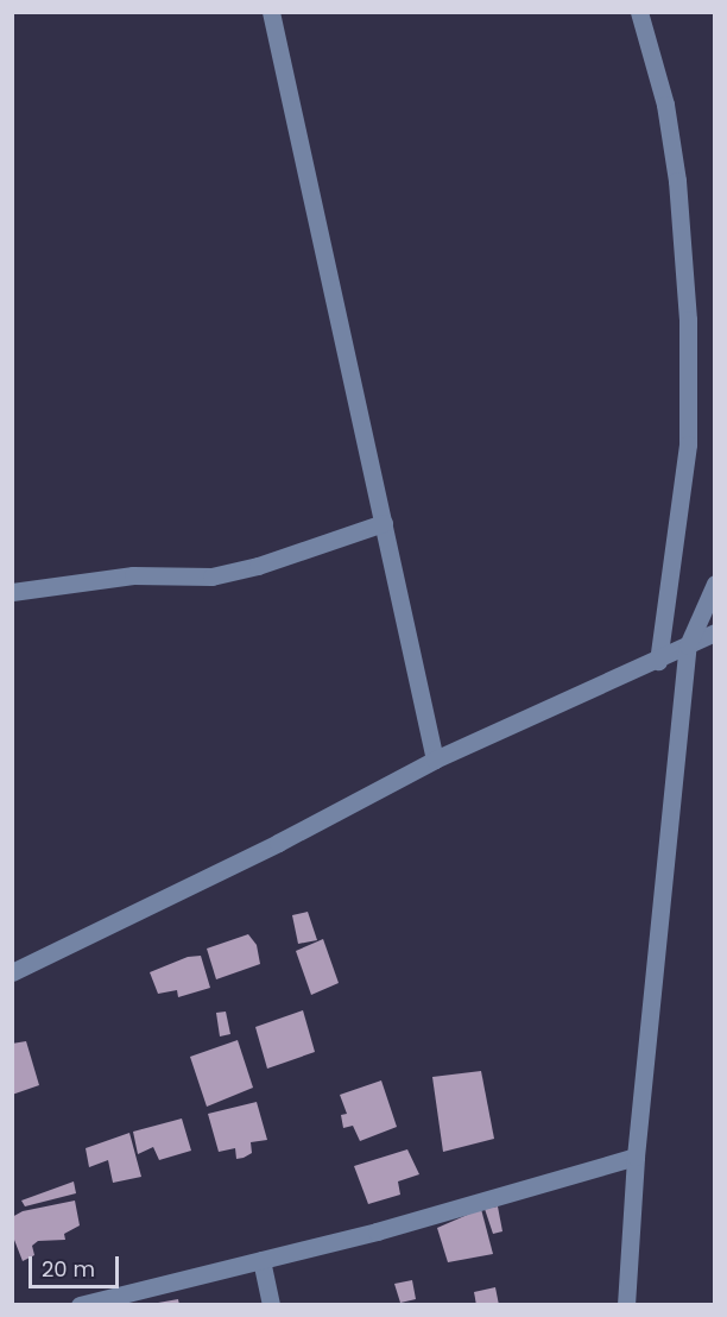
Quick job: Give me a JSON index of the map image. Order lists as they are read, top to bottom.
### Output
{
  "scale_bar": "20 m"
}
